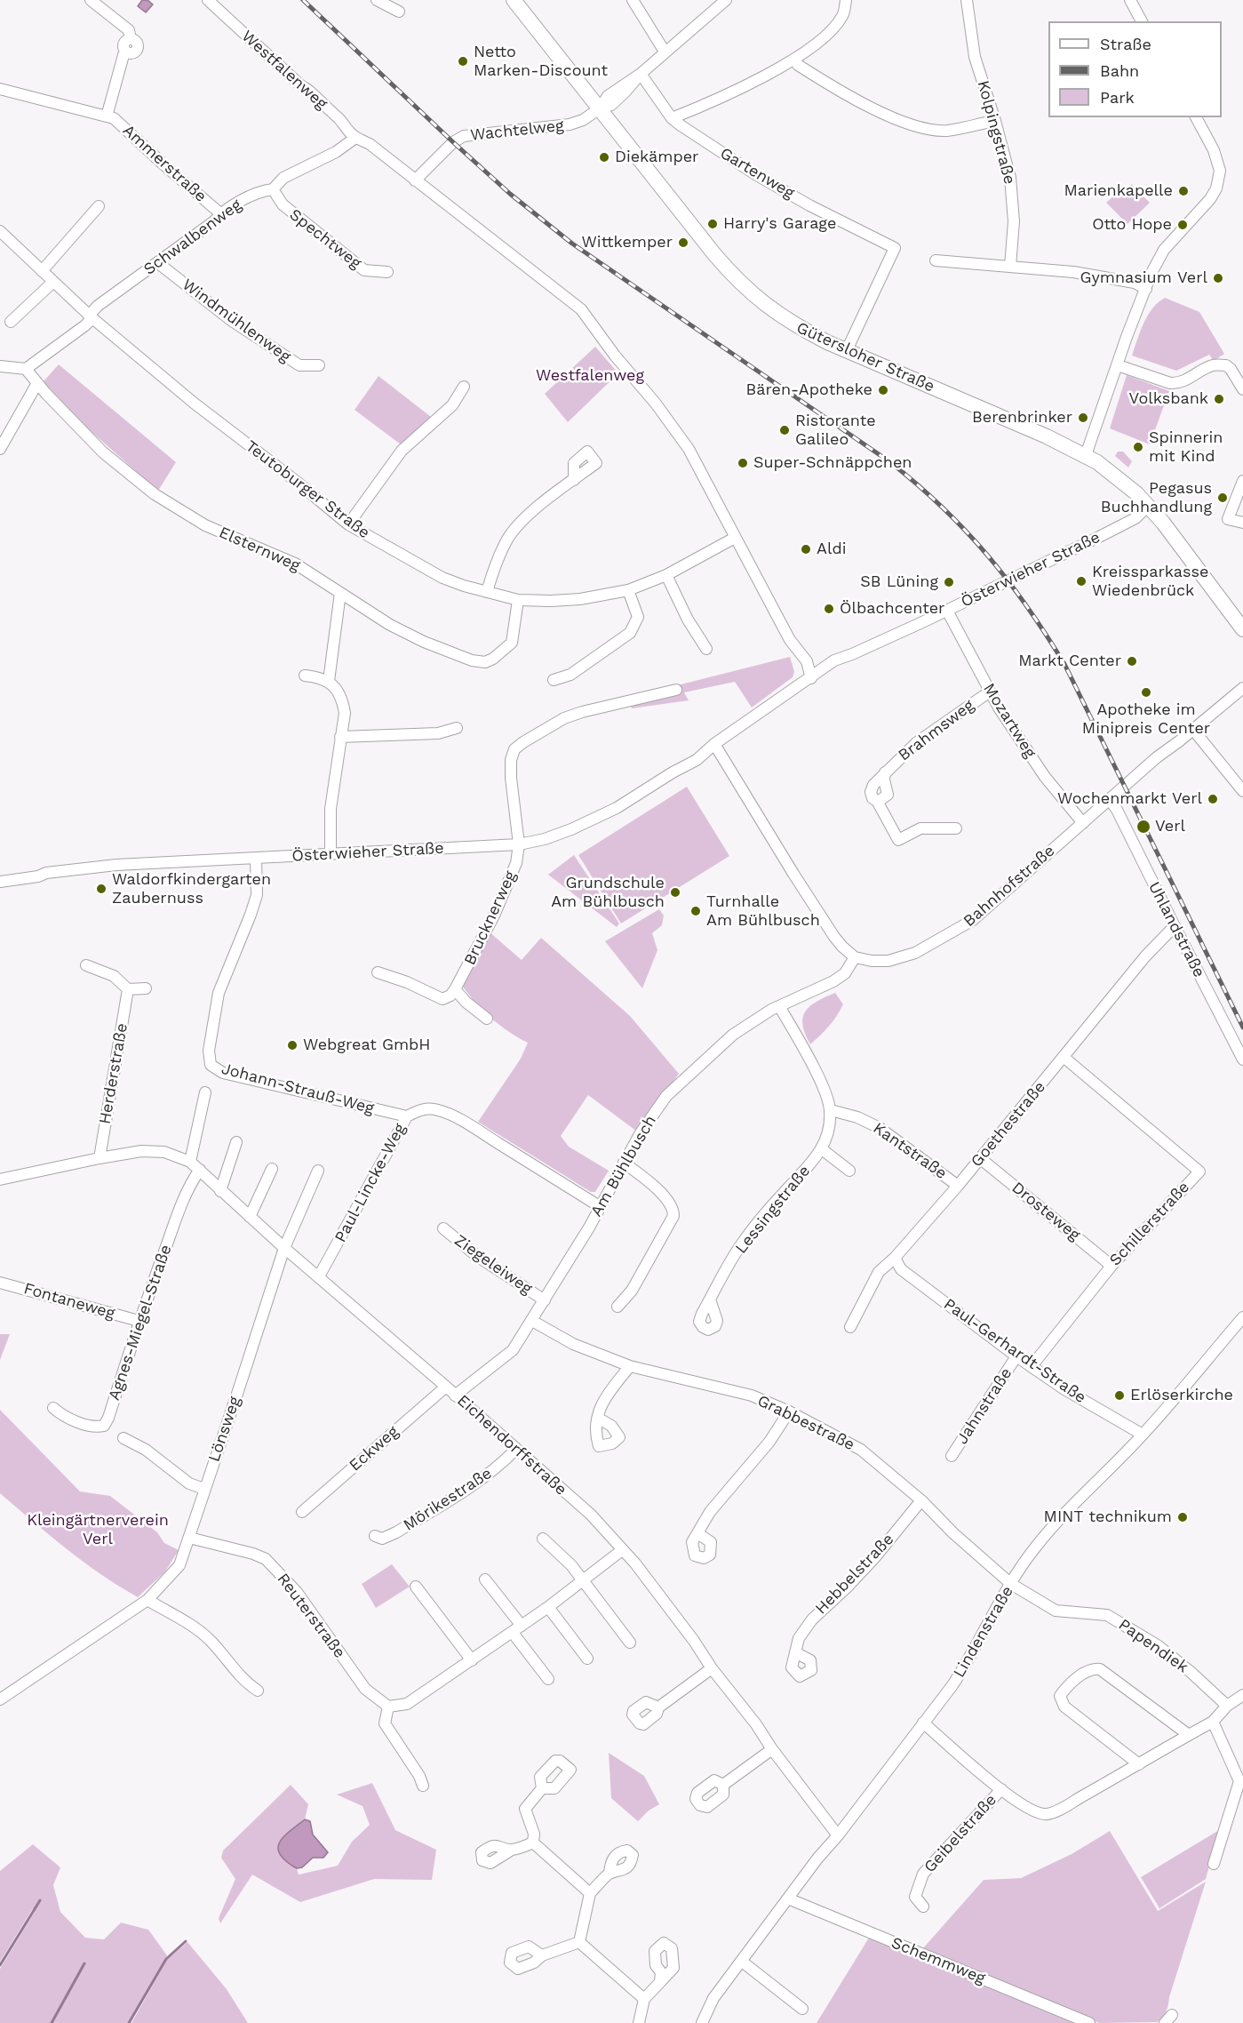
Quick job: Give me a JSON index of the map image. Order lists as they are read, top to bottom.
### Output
{
  "streets": {
    "main road": ["Gütersloher Straße"],
    "street": [
      "Westfalenweg",
      "Wachtelweg",
      "Kolpingstraße",
      "Ammerstraße",
      "Gartenweg",
      "Schwalbenweg",
      "Spechtweg",
      "Windmühlenweg",
      "Teutoburger Straße",
      "Elsternweg",
      "Österwieher Straße",
      "Mozartweg",
      "Brahmsweg",
      "Bahnhofstraße",
      "Brucknerweg",
      "Uhlandstraße",
      "Herderstraße",
      "Johann-Strauß-Weg",
      "Goethestraße",
      "Kantstraße",
      "Am Bühlbusch",
      "Paul-Lincke-Weg",
      "Lessingstraße",
      "Drosteweg",
      "Schillerstraße",
      "Ziegeleiweg",
      "Fontaneweg",
      "Agnes-Miegel-Straße",
      "Paul-Gerhardt-Straße",
      "Jahnstraße",
      "Grabbestraße",
      "Lönsweg",
      "Eichendorffstraße",
      "Eckweg",
      "Mörikestraße",
      "Hebbelstraße",
      "Reuterstraße",
      "Lindenstraße",
      "Papendiek",
      "Geibelstraße",
      "Schemmweg"
    ]
  },
  "crossings": [
    ["Westfalenweg", "Wachtelweg"],
    ["Westfalenweg", "Schwalbenweg"],
    ["Westfalenweg", "Teutoburger Straße"],
    ["Westfalenweg", "Österwieher Straße"],
    ["Wachtelweg", "Gartenweg"],
    ["Wachtelweg", "Gütersloher Straße"],
    ["Ammerstraße", "Schwalbenweg"],
    ["Gartenweg", "Gütersloher Straße"],
    ["Schwalbenweg", "Spechtweg"],
    ["Schwalbenweg", "Windmühlenweg"],
    ["Schwalbenweg", "Teutoburger Straße"],
    ["Schwalbenweg", "Elsternweg"],
    ["Gütersloher Straße", "Österwieher Straße"],
    ["Teutoburger Straße", "Elsternweg"],
    ["Österwieher Straße", "Mozartweg"],
    ["Österwieher Straße", "Brucknerweg"],
    ["Österwieher Straße", "Johann-Strauß-Weg"],
    ["Mozartweg", "Brahmsweg"],
    ["Mozartweg", "Bahnhofstraße"],
    ["Bahnhofstraße", "Uhlandstraße"],
    ["Bahnhofstraße", "Am Bühlbusch"],
    ["Uhlandstraße", "Goethestraße"],
    ["Herderstraße", "Eichendorffstraße"],
    ["Johann-Strauß-Weg", "Paul-Lincke-Weg"],
    ["Goethestraße", "Kantstraße"],
    ["Goethestraße", "Drosteweg"],
    ["Goethestraße", "Schillerstraße"],
    ["Goethestraße", "Paul-Gerhardt-Straße"],
    ["Kantstraße", "Lessingstraße"],
    ["Am Bühlbusch", "Paul-Lincke-Weg"],
    ["Am Bühlbusch", "Lessingstraße"],
    ["Am Bühlbusch", "Ziegeleiweg"],
    ["Am Bühlbusch", "Grabbestraße"],
    ["Am Bühlbusch", "Eichendorffstraße"],
    ["Paul-Lincke-Weg", "Eichendorffstraße"],
    ["Drosteweg", "Schillerstraße"],
    ["Schillerstraße", "Paul-Gerhardt-Straße"],
    ["Fontaneweg", "Agnes-Miegel-Straße"],
    ["Agnes-Miegel-Straße", "Eichendorffstraße"],
    ["Paul-Gerhardt-Straße", "Jahnstraße"],
    ["Paul-Gerhardt-Straße", "Lindenstraße"],
    ["Grabbestraße", "Hebbelstraße"],
    ["Grabbestraße", "Lindenstraße"],
    ["Grabbestraße", "Papendiek"],
    ["Lönsweg", "Eichendorffstraße"],
    ["Lönsweg", "Reuterstraße"],
    ["Eichendorffstraße", "Eckweg"],
    ["Eichendorffstraße", "Mörikestraße"],
    ["Eichendorffstraße", "Lindenstraße"],
    ["Lindenstraße", "Papendiek"],
    ["Lindenstraße", "Geibelstraße"],
    ["Lindenstraße", "Schemmweg"]
  ],
  "parks": ["Westfalenweg", "Kleingärtnerverein Verl"],
  "places": [
    "Netto Marken-Discount",
    "Diekämper",
    "Marienkapelle",
    "Harry's Garage",
    "Otto Hope",
    "Wittkemper",
    "Gymnasium Verl",
    "Bären-Apotheke",
    "Volksbank",
    "Berenbrinker",
    "Ristorante Galileo",
    "Spinnerin mit Kind",
    "Super-Schnäppchen",
    "Pegasus Buchhandlung",
    "Aldi",
    "Kreissparkasse Wiedenbrück",
    "SB Lüning",
    "Ölbachcenter",
    "Markt Center",
    "Apotheke im Minipreis Center",
    "Wochenmarkt Verl",
    "Verl",
    "Waldorfkindergarten Zaubernuss",
    "Grundschule Am Bühlbusch",
    "Turnhalle Am Bühlbusch",
    "Webgreat GmbH",
    "Erlöserkirche",
    "MINT technikum"
  ],
  "legend": ["Straße", "Bahn", "Park"]
}
